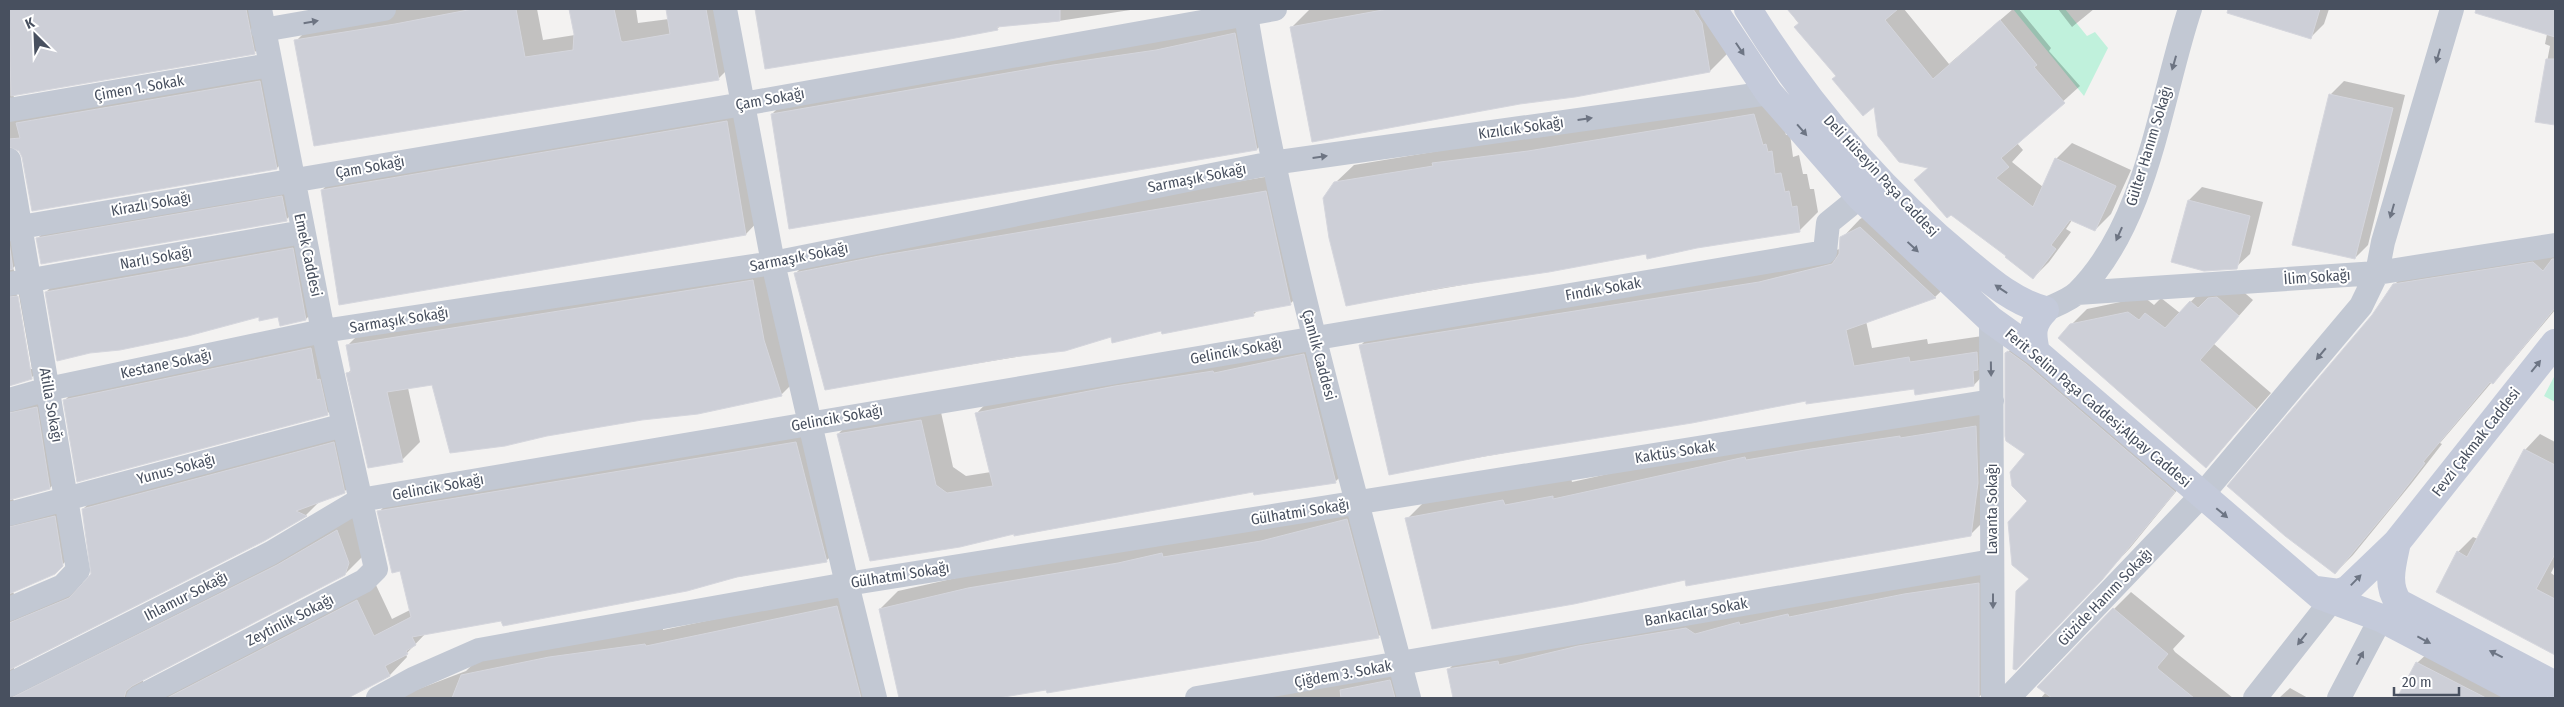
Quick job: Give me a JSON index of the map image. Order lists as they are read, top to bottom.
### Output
{
  "streets": {
    "main road": ["Deli Hüseyin Paşa Caddesi", "Ferit Selim Paşa Caddesi;Alpay Caddesi", "Fevzi Çakmak Caddesi"],
    "street": [
      "Çimen 1. Sokak",
      "Çam Sokağı",
      "Kızılcık Sokağı",
      "Gülter Hanım Sokağı",
      "Sarmaşık Sokağı",
      "Kirazlı Sokağı",
      "Emek Caddesi",
      "Narlı Sokağı",
      "İlim Sokağı",
      "Fındık Sokak",
      "Gelincik Sokağı",
      "Çamlık Caddesi",
      "Kestane Sokağı",
      "Atilla Sokağı",
      "Kaktüs Sokak",
      "Yunus Sokağı",
      "Lavanta Sokağı",
      "Gülhatmi Sokağı",
      "Ihlamur Sokağı",
      "Güzide Hanım Sokağı",
      "Bankacılar Sokak",
      "Zeytinlik Sokağı",
      "Çiğdem 3. Sokak"
    ]
  },
  "crossings": [
    ["Çimen 1. Sokak", "Emek Caddesi"],
    ["Çam Sokağı", "Kirazlı Sokağı"],
    ["Çam Sokağı", "Emek Caddesi"],
    ["Çam Sokağı", "Çamlık Caddesi"],
    ["Kızılcık Sokağı", "Sarmaşık Sokağı"],
    ["Kızılcık Sokağı", "Çamlık Caddesi"],
    ["Kızılcık Sokağı", "Ferit Selim Paşa Caddesi;Alpay Caddesi"],
    ["Gülter Hanım Sokağı", "Deli Hüseyin Paşa Caddesi"],
    ["Gülter Hanım Sokağı", "İlim Sokağı"],
    ["Sarmaşık Sokağı", "Emek Caddesi"],
    ["Sarmaşık Sokağı", "Çamlık Caddesi"],
    ["Sarmaşık Sokağı", "Kestane Sokağı"],
    ["Kirazlı Sokağı", "Emek Caddesi"],
    ["Kirazlı Sokağı", "Atilla Sokağı"],
    ["Emek Caddesi", "Narlı Sokağı"],
    ["Emek Caddesi", "Gelincik Sokağı"],
    ["Emek Caddesi", "Kestane Sokağı"],
    ["Emek Caddesi", "Yunus Sokağı"],
    ["Emek Caddesi", "Ihlamur Sokağı"],
    ["Emek Caddesi", "Zeytinlik Sokağı"],
    ["Narlı Sokağı", "Atilla Sokağı"],
    ["İlim Sokağı", "Güzide Hanım Sokağı"],
    ["Fındık Sokak", "Gelincik Sokağı"],
    ["Fındık Sokak", "Çamlık Caddesi"],
    ["Fındık Sokak", "Ferit Selim Paşa Caddesi;Alpay Caddesi"],
    ["Gelincik Sokağı", "Çamlık Caddesi"],
    ["Gelincik Sokağı", "Ihlamur Sokağı"],
    ["Gelincik Sokağı", "Zeytinlik Sokağı"],
    ["Çamlık Caddesi", "Kaktüs Sokak"],
    ["Çamlık Caddesi", "Gülhatmi Sokağı"],
    ["Çamlık Caddesi", "Bankacılar Sokak"],
    ["Çamlık Caddesi", "Çiğdem 3. Sokak"],
    ["Kestane Sokağı", "Atilla Sokağı"],
    ["Atilla Sokağı", "Yunus Sokağı"],
    ["Ferit Selim Paşa Caddesi;Alpay Caddesi", "Fevzi Çakmak Caddesi"],
    ["Ferit Selim Paşa Caddesi;Alpay Caddesi", "Lavanta Sokağı"],
    ["Ferit Selim Paşa Caddesi;Alpay Caddesi", "Güzide Hanım Sokağı"],
    ["Kaktüs Sokak", "Lavanta Sokağı"],
    ["Kaktüs Sokak", "Gülhatmi Sokağı"],
    ["Lavanta Sokağı", "Bankacılar Sokak"],
    ["Ihlamur Sokağı", "Zeytinlik Sokağı"],
    ["Bankacılar Sokak", "Çiğdem 3. Sokak"]
  ],
  "one_way": [
    "Kızılcık Sokağı",
    "Gülter Hanım Sokağı",
    "Deli Hüseyin Paşa Caddesi",
    "Ferit Selim Paşa Caddesi;Alpay Caddesi",
    "Fevzi Çakmak Caddesi",
    "Lavanta Sokağı",
    "Güzide Hanım Sokağı"
  ],
  "scale_bar": "20 m",
  "north": "top left"
}
